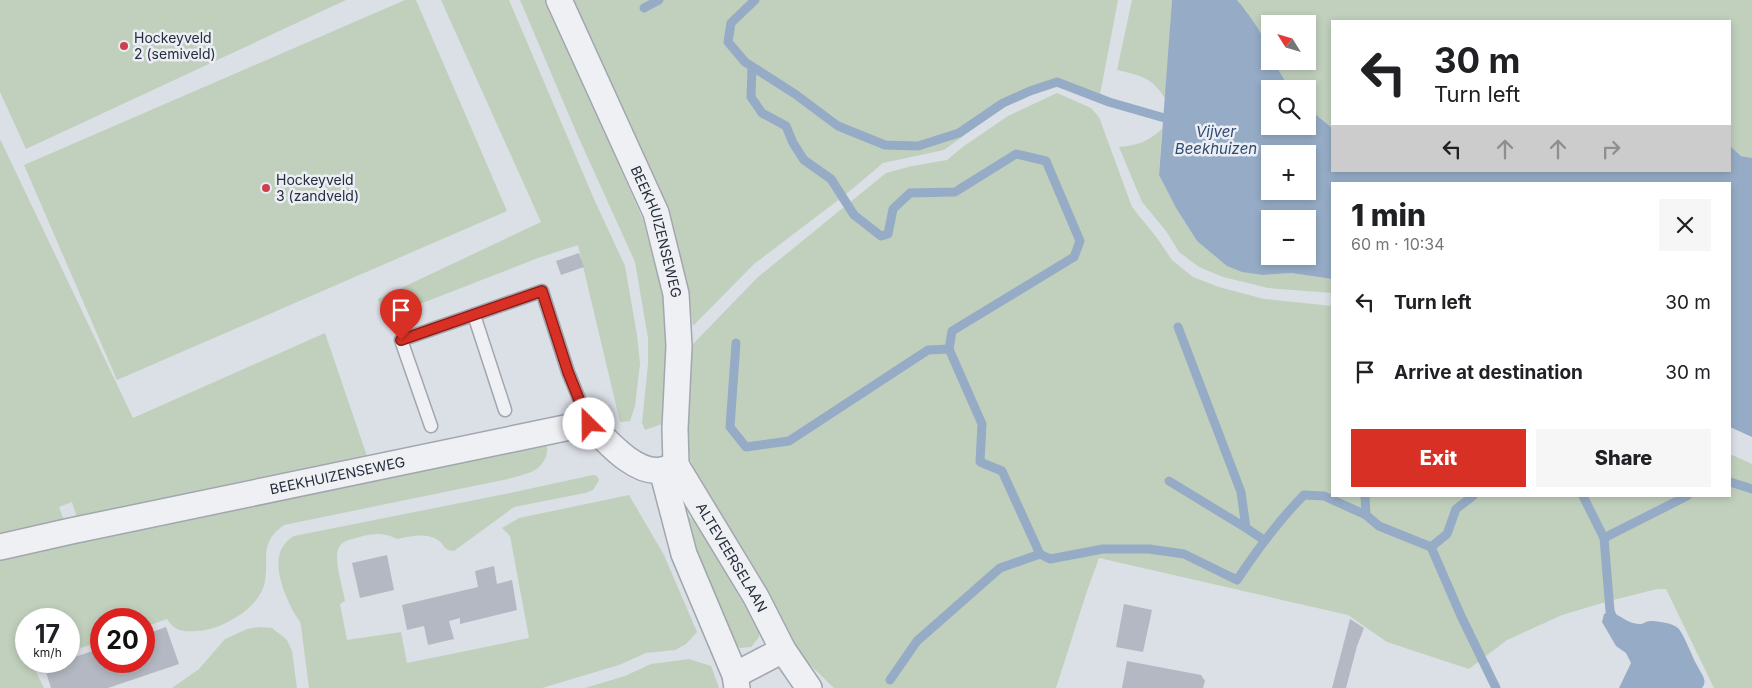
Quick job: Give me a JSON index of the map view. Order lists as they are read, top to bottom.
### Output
{
  "streets": {
    "street": ["BEEKHUIZENSEWEG", "ALTEVEERSELAAN"]
  },
  "crossings": [
    ["BEEKHUIZENSEWEG", "ALTEVEERSELAAN"]
  ],
  "water": ["Vijver Beekhuizen"],
  "places": ["Hockeyveld 2 (semiveld)", "Hockeyveld 3 (zandveld)"],
  "north": "top left",
  "page": {
    "map_buttons": ["+", "−"],
    "turn": ["30 m", "Turn left"],
    "heading": ["1 min", "60 m · 10:34"],
    "list": [
      {
        "name": "Turn left",
        "value": "30 m"
      },
      {
        "name": "Arrive at destination",
        "value": "30 m"
      }
    ],
    "buttons": ["Exit", "Share"],
    "speed": "17 km/h",
    "limit": "20"
  }
}
